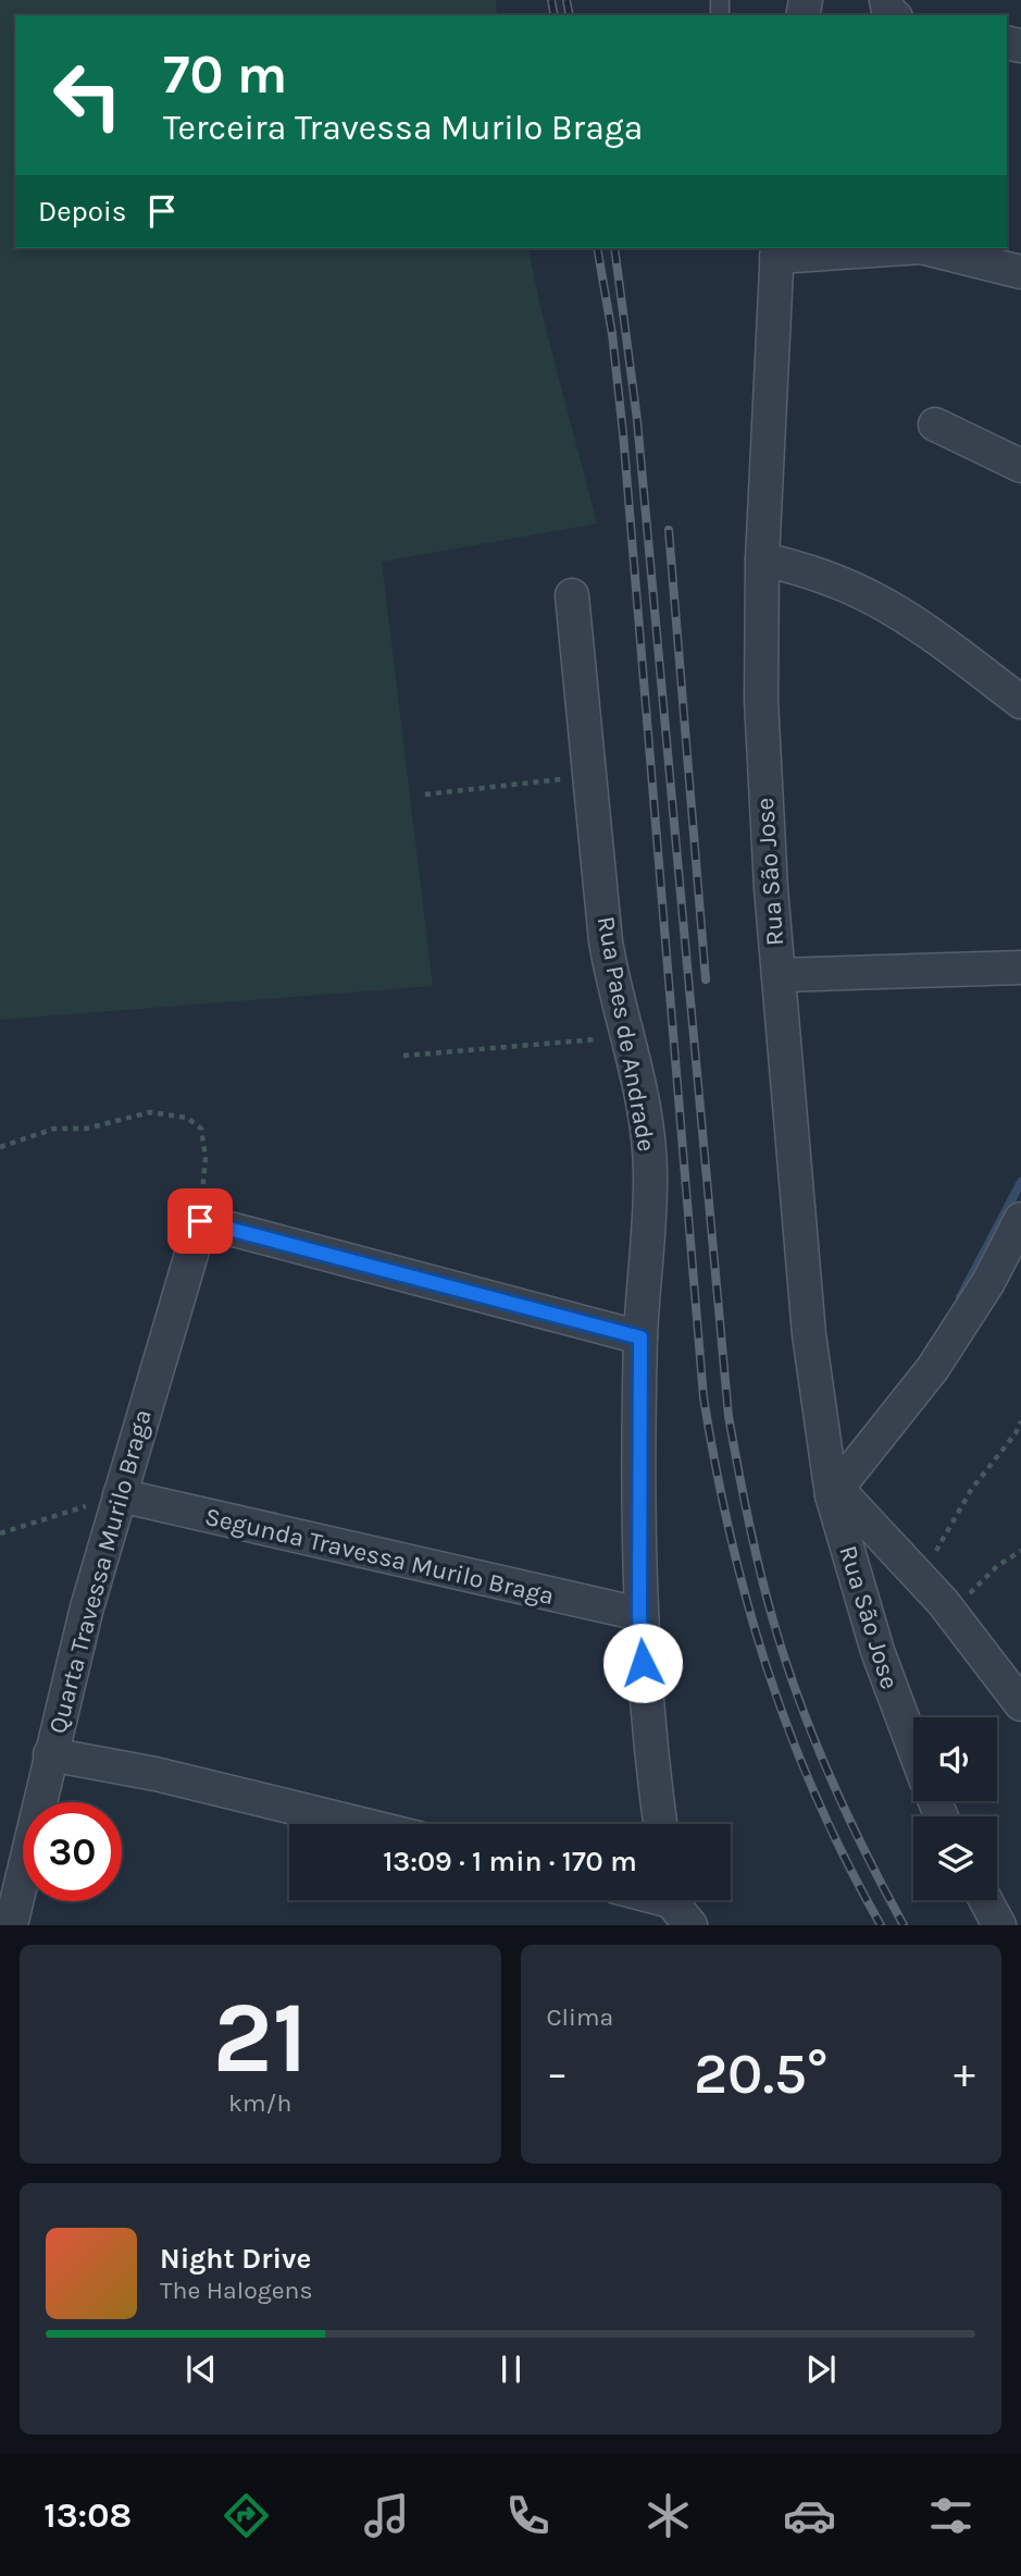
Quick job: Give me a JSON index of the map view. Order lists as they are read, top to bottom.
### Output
{
  "streets": {
    "street": [
      "Rua São Jose",
      "Rua Paes de Andrade",
      "Segunda Travessa Murilo Braga",
      "Quarta Travessa Murilo Braga"
    ]
  },
  "crossings": [
    ["Rua Paes de Andrade", "Segunda Travessa Murilo Braga"],
    ["Segunda Travessa Murilo Braga", "Quarta Travessa Murilo Braga"]
  ],
  "page": {
    "turn": ["70 m", "Terceira Travessa Murilo Braga"],
    "then": "Depois",
    "limit": "30",
    "trip": "13:09 · 1 min · 170 m",
    "tile": [
      ["21", "km/h"],
      "Clima"
    ],
    "heat": ["−", "20.5°", "+"],
    "song": ["Night Drive", "The Halogens"],
    "tabs": "13:08"
  }
}
